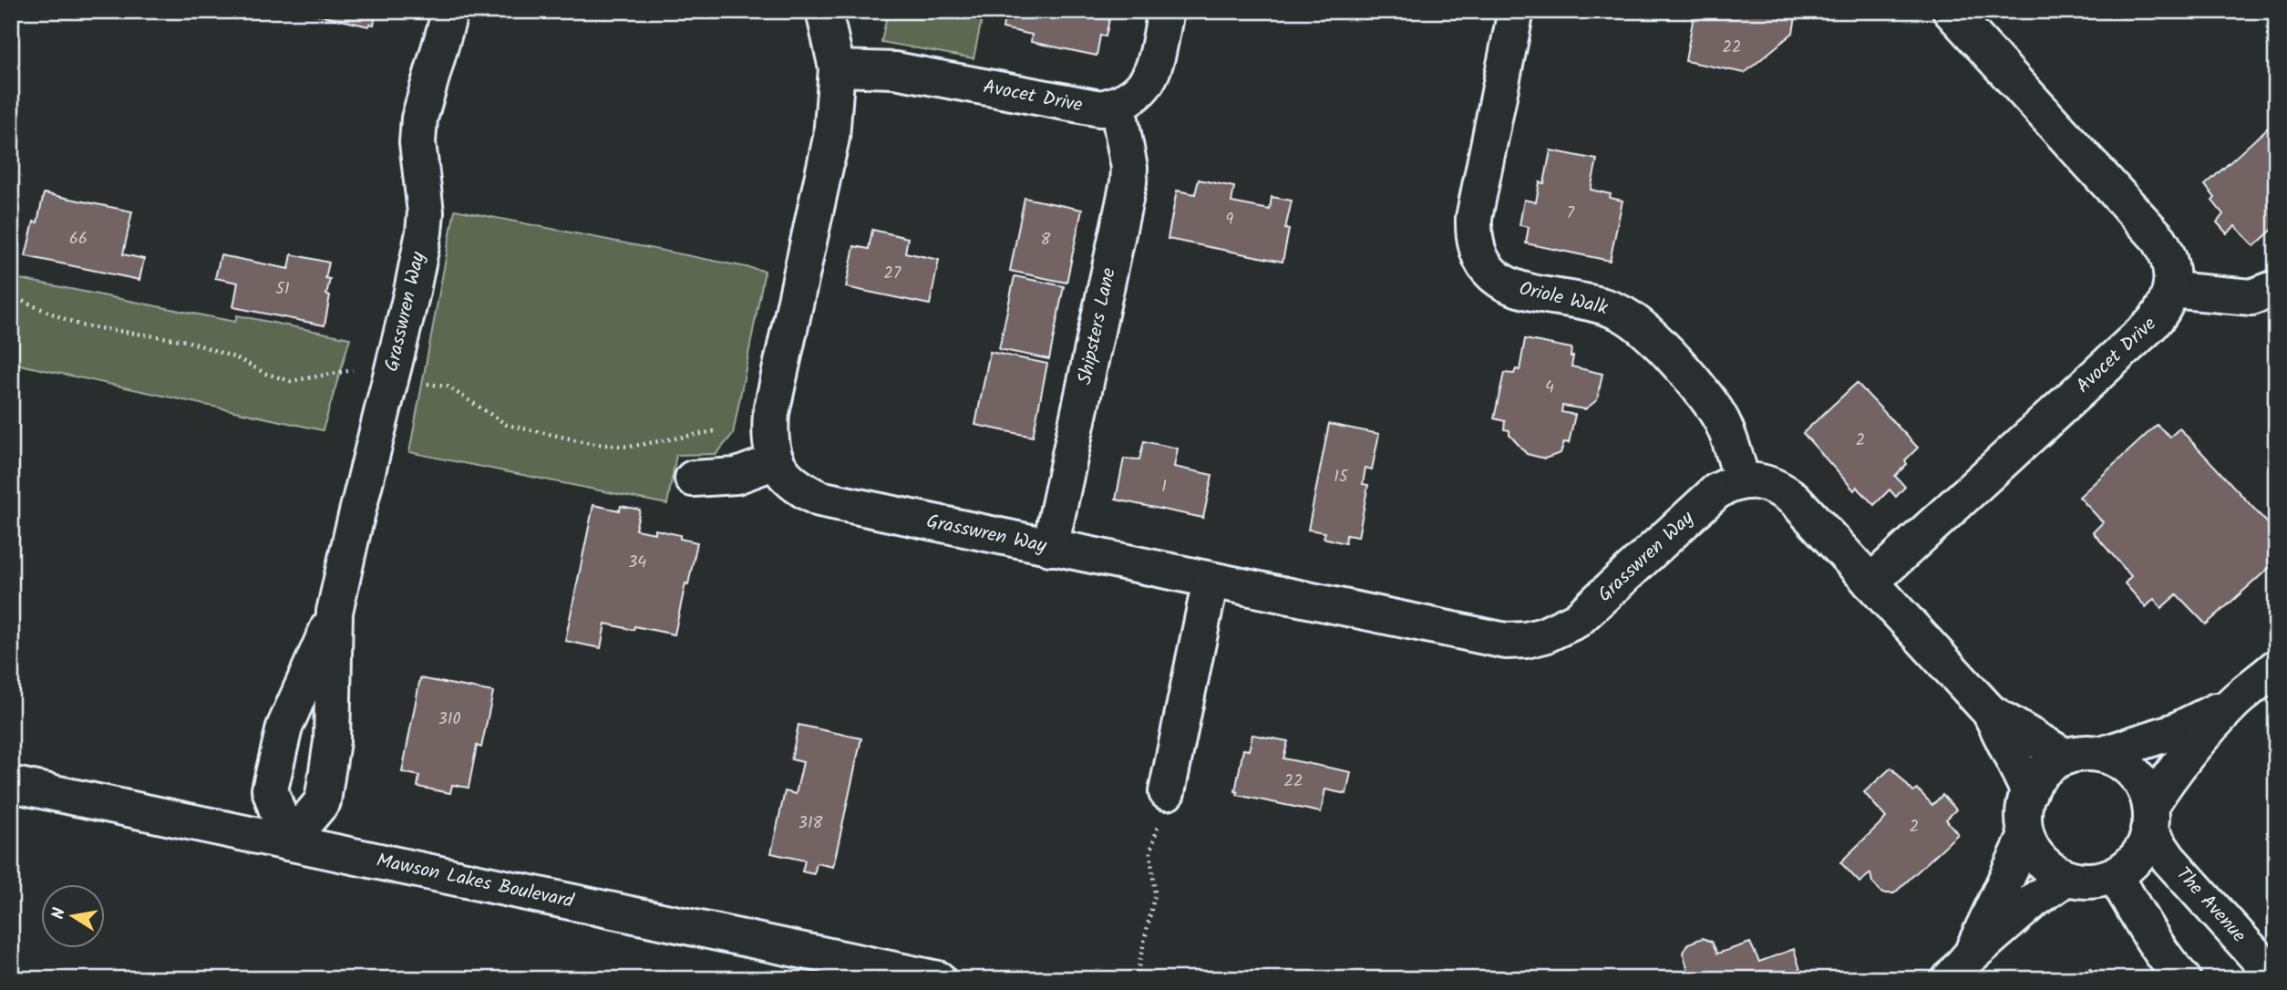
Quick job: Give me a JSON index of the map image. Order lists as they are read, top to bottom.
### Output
{
  "streets": {
    "street": [
      "Avocet Drive",
      "Oriole Walk",
      "Grasswren Way",
      "Shipsters Lane",
      "Mawson Lakes Boulevard",
      "The Avenue"
    ]
  },
  "crossings": [
    ["Avocet Drive", "Grasswren Way"],
    ["Avocet Drive", "Shipsters Lane"],
    ["Oriole Walk", "Grasswren Way"],
    ["Grasswren Way", "Shipsters Lane"],
    ["Grasswren Way", "Mawson Lakes Boulevard"]
  ],
  "house_numbers": [
    "22",
    "7",
    "9",
    "66",
    "8",
    "27",
    "51",
    "4",
    "2",
    "15",
    "1",
    "34",
    "310",
    "22",
    "318",
    "2"
  ],
  "north": "left"
}
